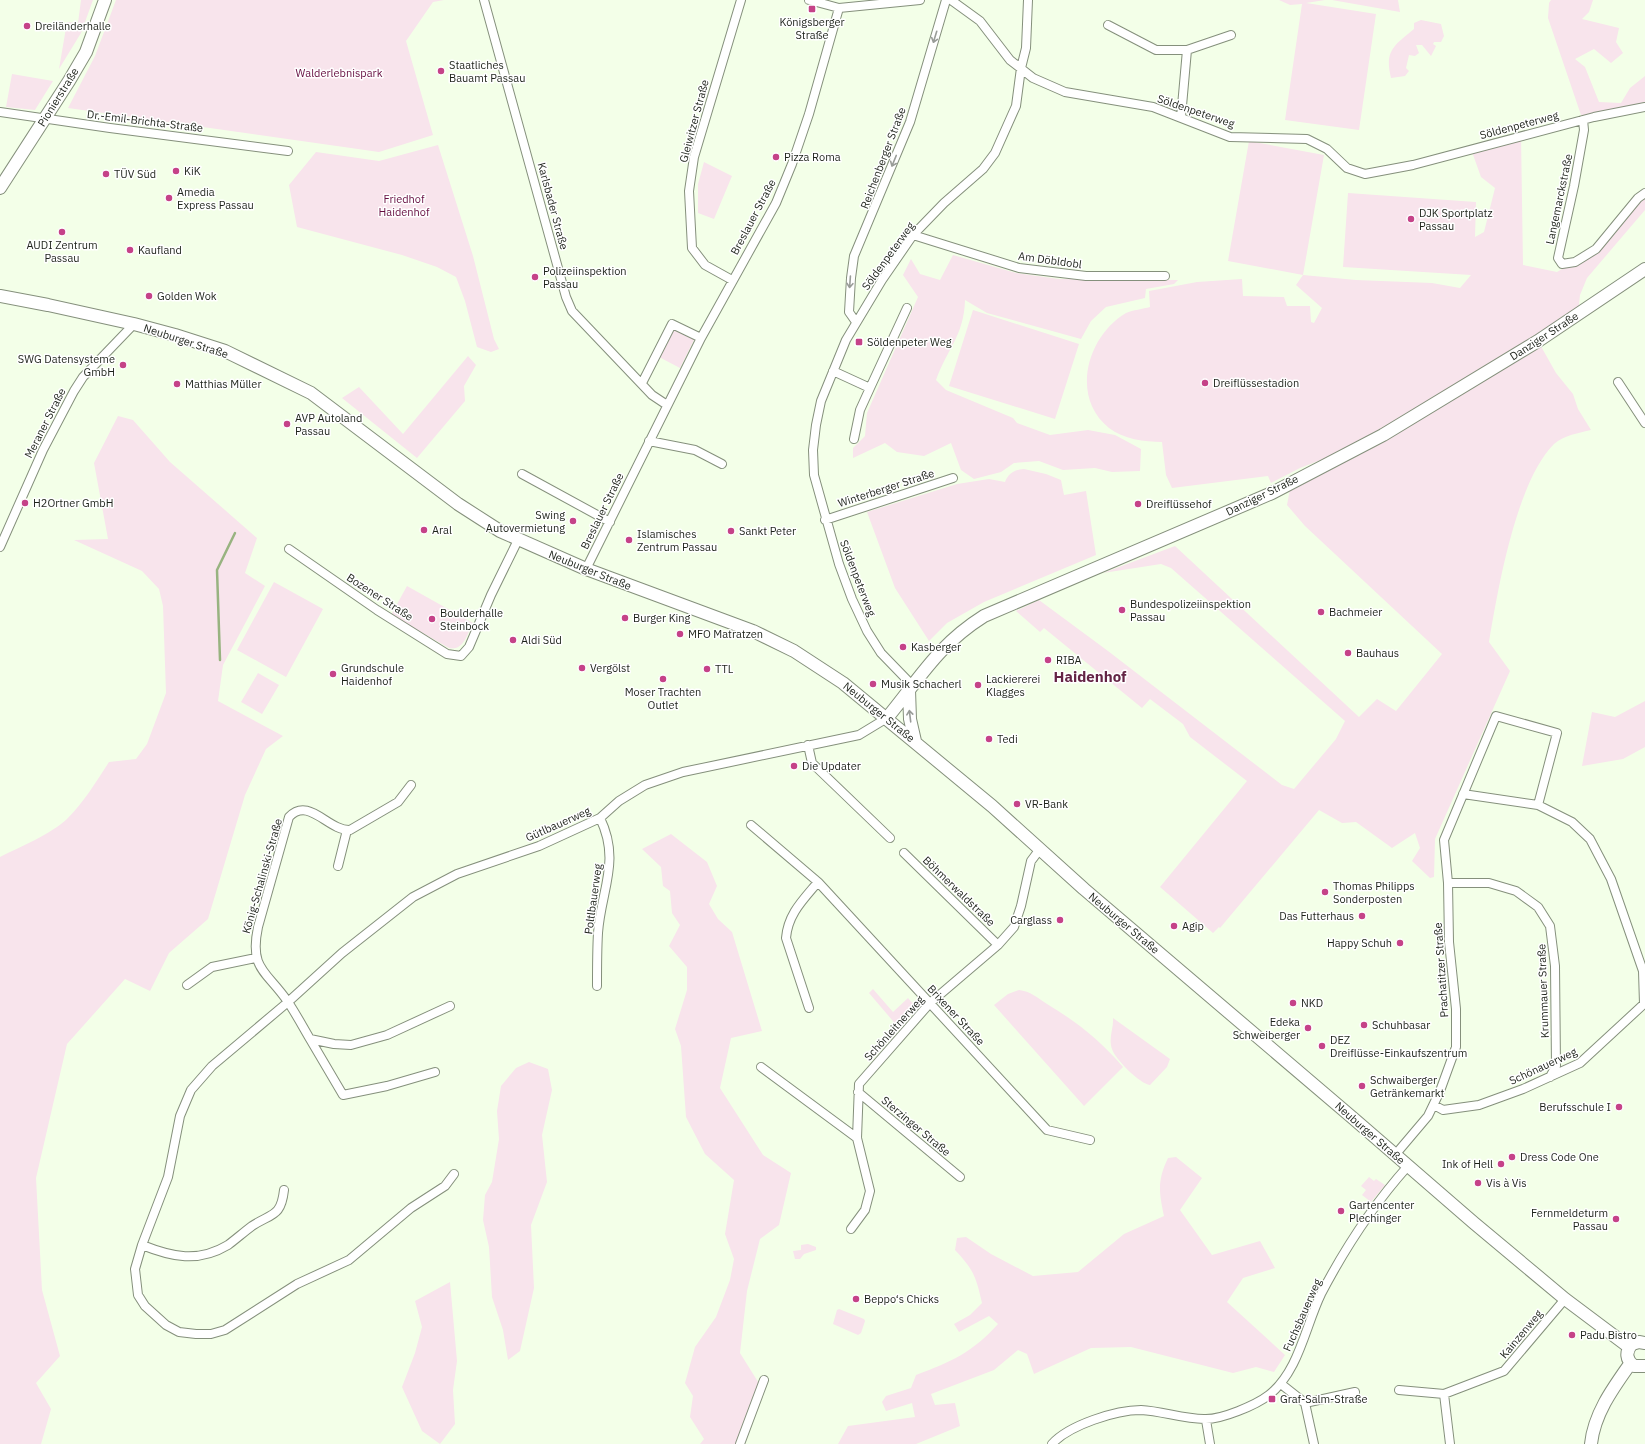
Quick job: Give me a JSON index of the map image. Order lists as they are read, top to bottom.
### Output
{
  "streets": {
    "street": [
      "Pionierstraße",
      "Söldenpeterweg",
      "Dr.-Emil-Brichta-Straße",
      "Gleiwitzer Straße",
      "Reichenberger Straße",
      "Langemarckstraße",
      "Karlsbader Straße",
      "Breslauer Straße",
      "Am Döbldobl",
      "Danziger Straße",
      "Neuburger Straße",
      "Meraner Straße",
      "Winterberger Straße",
      "Bozener Straße",
      "Gütlbauerweg",
      "König-Schalinski-Straße",
      "Böhmerwaldstraße",
      "Poltlbauerweg",
      "Prachatitzer Straße",
      "Krummauer Straße",
      "Brixener Straße",
      "Schönleitnerweg",
      "Schönauerweg",
      "Sterzinger Straße",
      "Fuchsbauerweg",
      "Kainzenweg"
    ]
  },
  "crossings": [
    ["Pionierstraße", "Dr.-Emil-Brichta-Straße"],
    ["Söldenpeterweg", "Reichenberger Straße"],
    ["Söldenpeterweg", "Langemarckstraße"],
    ["Söldenpeterweg", "Am Döbldobl"],
    ["Söldenpeterweg", "Danziger Straße"],
    ["Söldenpeterweg", "Winterberger Straße"],
    ["Gleiwitzer Straße", "Breslauer Straße"],
    ["Karlsbader Straße", "Breslauer Straße"],
    ["Breslauer Straße", "Neuburger Straße"],
    ["Danziger Straße", "Neuburger Straße"],
    ["Danziger Straße", "Gütlbauerweg"],
    ["Neuburger Straße", "Meraner Straße"],
    ["Neuburger Straße", "Bozener Straße"],
    ["Neuburger Straße", "Gütlbauerweg"],
    ["Neuburger Straße", "Prachatitzer Straße"],
    ["Neuburger Straße", "Schönleitnerweg"],
    ["Neuburger Straße", "Fuchsbauerweg"],
    ["Neuburger Straße", "Kainzenweg"],
    ["Gütlbauerweg", "König-Schalinski-Straße"],
    ["Gütlbauerweg", "Poltlbauerweg"],
    ["Böhmerwaldstraße", "Schönleitnerweg"],
    ["Prachatitzer Straße", "Krummauer Straße"],
    ["Prachatitzer Straße", "Schönauerweg"],
    ["Krummauer Straße", "Schönauerweg"],
    ["Brixener Straße", "Schönleitnerweg"],
    ["Schönleitnerweg", "Sterzinger Straße"]
  ],
  "one_way": ["Reichenberger Straße"],
  "districts": ["Haidenhof"],
  "parks": ["Walderlebnispark", "Friedhof Haidenhof"],
  "places": {
    "transit": ["Königsberger Straße", "Söldenpeter Weg", "Graf-Salm-Straße"],
    "other": [
      "Dreiländerhalle",
      "Staatliches Bauamt Passau",
      "Pizza Roma",
      "KiK",
      "TÜV Süd",
      "Amedia Express Passau",
      "DJK Sportplatz Passau",
      "AUDI Zentrum Passau",
      "Kaufland",
      "Polizeiinspektion Passau",
      "Golden Wok",
      "SWG Datensysteme GmbH",
      "Dreiflüssestadion",
      "Matthias Müller",
      "AVP Autoland Passau",
      "H2Ortner GmbH",
      "Dreiflüssehof",
      "Swing Autovermietung",
      "Aral",
      "Sankt Peter",
      "Islamisches Zentrum Passau",
      "Bundespolizeiinspektion Passau",
      "Bachmeier",
      "Burger King",
      "Boulderhalle Steinbock",
      "MFO Matratzen",
      "Aldi Süd",
      "Kasberger",
      "Bauhaus",
      "RIBA",
      "Vergölst",
      "TTL",
      "Grundschule Haidenhof",
      "Moser Trachten Outlet",
      "Musik Schacherl",
      "Lackiererei Klagges",
      "Tedi",
      "Die Updater",
      "VR-Bank",
      "Thomas Philipps Sonderposten",
      "Das Futterhaus",
      "Carglass",
      "Agip",
      "Happy Schuh",
      "NKD",
      "Schuhbasar",
      "Edeka Schweiberger",
      "DEZ Dreiflüsse-Einkaufszentrum",
      "Schwaiberger Getränkemarkt",
      "Berufsschule I",
      "Dress Code One",
      "Ink of Hell",
      "Vis à Vis",
      "Gartencenter Plechinger",
      "Fernmeldeturm Passau",
      "Beppo‘s Chicks",
      "Padu Bistro"
    ]
  }
}
